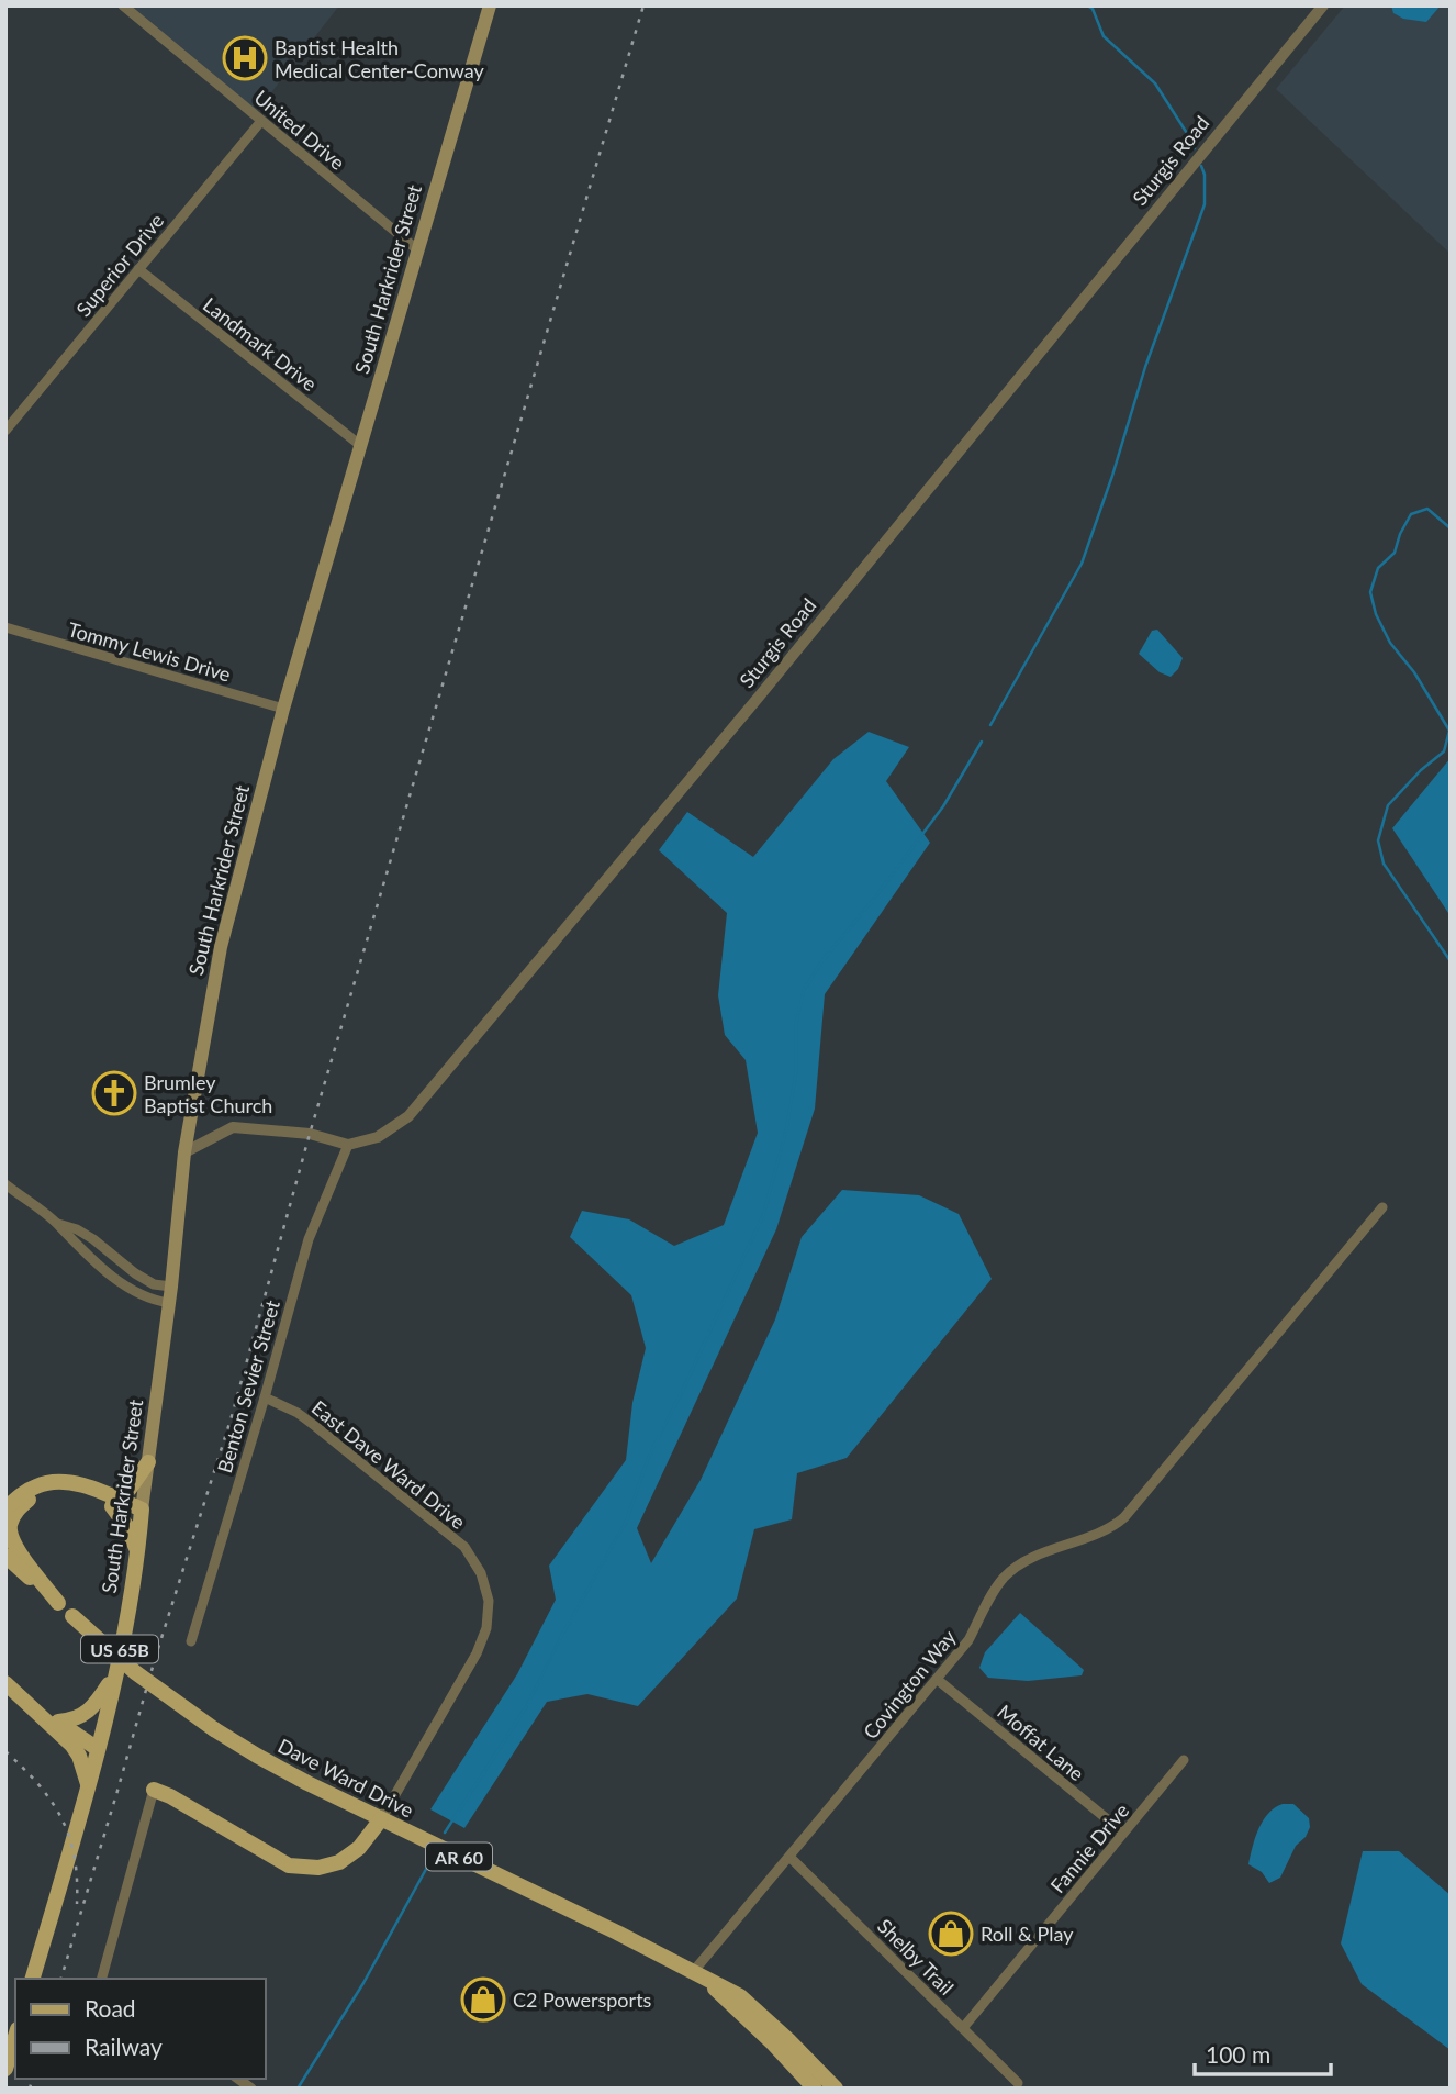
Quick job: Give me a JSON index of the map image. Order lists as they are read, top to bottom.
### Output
{
  "streets": {
    "main road": [
      "South Harkrider Street",
      "US 65B",
      "Dave Ward Drive",
      "AR 60"
    ],
    "street": [
      "United Drive",
      "Sturgis Road",
      "Superior Drive",
      "Landmark Drive",
      "Tommy Lewis Drive",
      "Benton Sevier Street",
      "East Dave Ward Drive",
      "Covington Way",
      "Moffat Lane",
      "Fannie Drive",
      "Shelby Trail"
    ]
  },
  "crossings": [
    ["United Drive", "Superior Drive"],
    ["United Drive", "South Harkrider Street"],
    ["Sturgis Road", "Benton Sevier Street"],
    ["Superior Drive", "Landmark Drive"],
    ["South Harkrider Street", "Landmark Drive"],
    ["South Harkrider Street", "Tommy Lewis Drive"],
    ["South Harkrider Street", "US 65B"],
    ["Benton Sevier Street", "East Dave Ward Drive"],
    ["East Dave Ward Drive", "Dave Ward Drive"],
    ["Covington Way", "Moffat Lane"],
    ["Covington Way", "Dave Ward Drive"],
    ["Covington Way", "Shelby Trail"],
    ["Moffat Lane", "Fannie Drive"],
    ["Fannie Drive", "Shelby Trail"]
  ],
  "places": {
    "hospital": ["Baptist Health Medical Center-Conway"],
    "church": ["Brumley Baptist Church"],
    "shop": ["Roll & Play", "C2 Powersports"]
  },
  "legend": ["Road", "Railway"],
  "scale_bar": "100 m"
}
